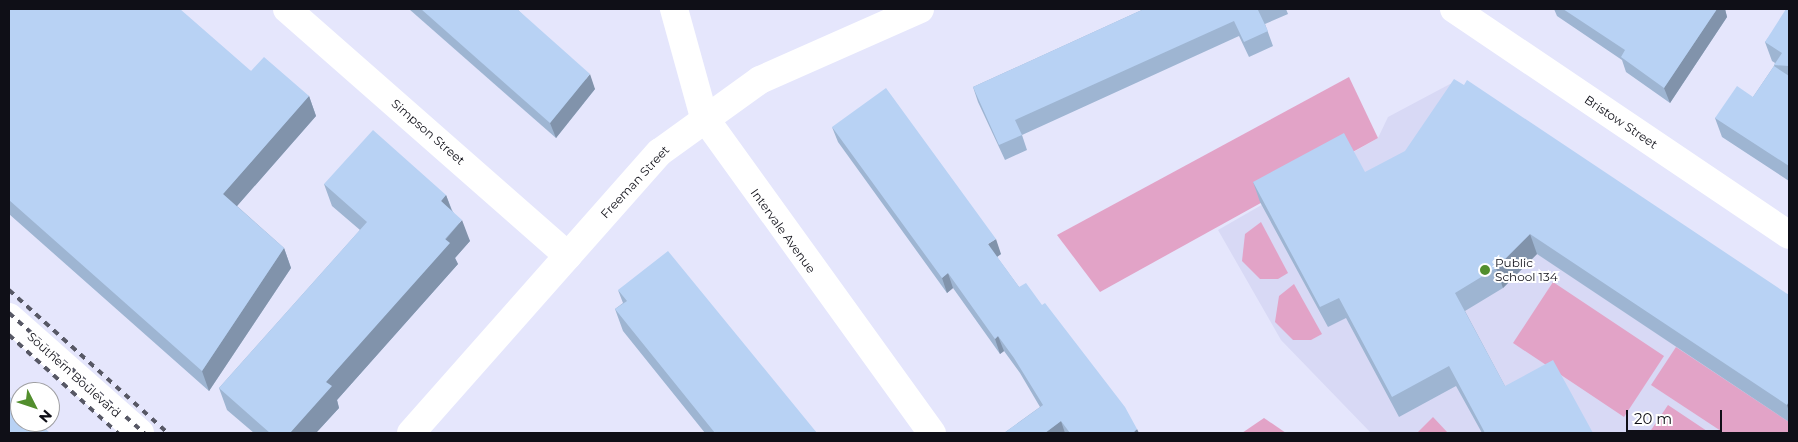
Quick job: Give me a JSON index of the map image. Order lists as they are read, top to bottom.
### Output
{
  "streets": {
    "street": [
      "Bristow Street",
      "Simpson Street",
      "Freeman Street",
      "Intervale Avenue",
      "Southern Boulevard"
    ]
  },
  "crossings": [
    ["Simpson Street", "Freeman Street"],
    ["Freeman Street", "Intervale Avenue"]
  ],
  "places": ["Public School 134"],
  "scale_bar": "20 m",
  "north": "bottom right"
}
